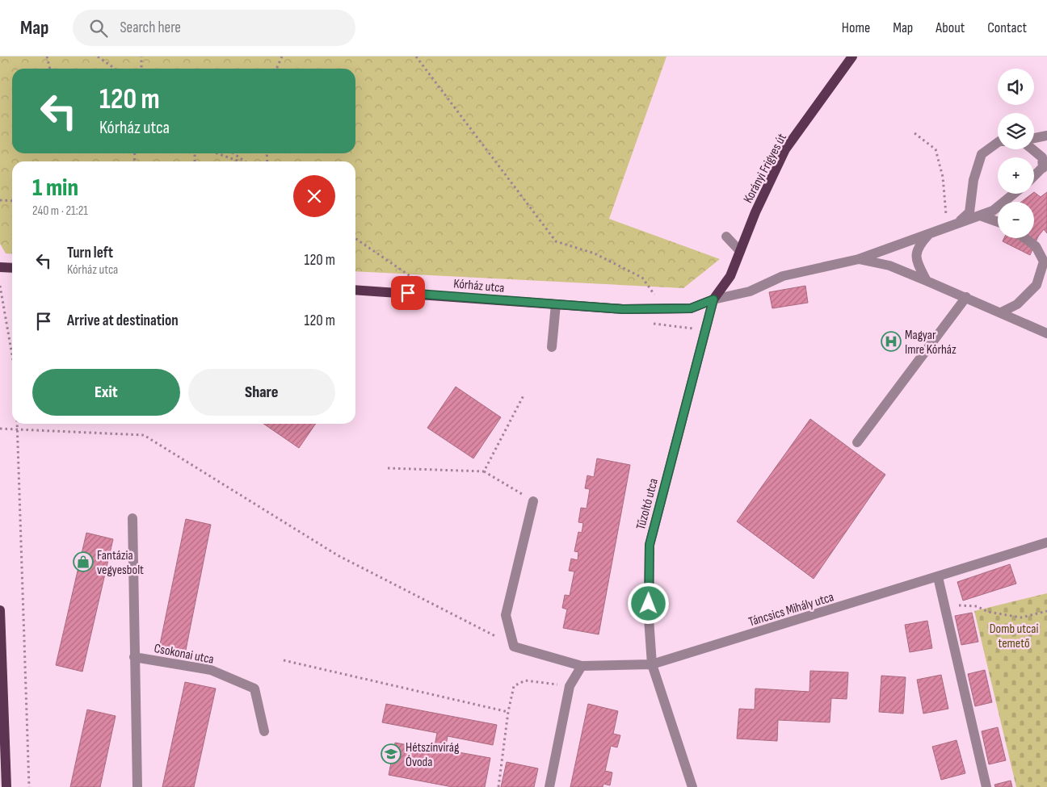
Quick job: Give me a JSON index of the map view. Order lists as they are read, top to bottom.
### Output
{
  "streets": {
    "main road": ["Korányi Frigyes út", "Kórház utca"],
    "street": ["Tűzoltó utca", "Táncsics Mihály utca", "Csokonai utca"]
  },
  "crossings": [
    ["Korányi Frigyes út", "Kórház utca"],
    ["Korányi Frigyes út", "Tűzoltó utca"],
    ["Kórház utca", "Tűzoltó utca"],
    ["Tűzoltó utca", "Táncsics Mihály utca"]
  ],
  "parks": ["Domb utcai temető"],
  "places": {
    "hospital": ["Magyar Imre Kórház"],
    "shop": ["Fantázia vegyesbolt"],
    "school or university": ["Hétszínvirág Óvoda"]
  },
  "page": {
    "header": "Map",
    "search": "Search here",
    "nav": [
      "Home",
      "Map",
      "About",
      "Contact"
    ],
    "map_buttons": ["+", "−"],
    "turn": ["120 m", "Kórház utca"],
    "heading": ["1 min", "240 m · 21:21"],
    "list": [
      {
        "name": "Turn left",
        "note": "Kórház utca",
        "value": "120 m"
      },
      {
        "name": "Arrive at destination",
        "value": "120 m"
      }
    ],
    "buttons": ["Exit", "Share"]
  }
}
